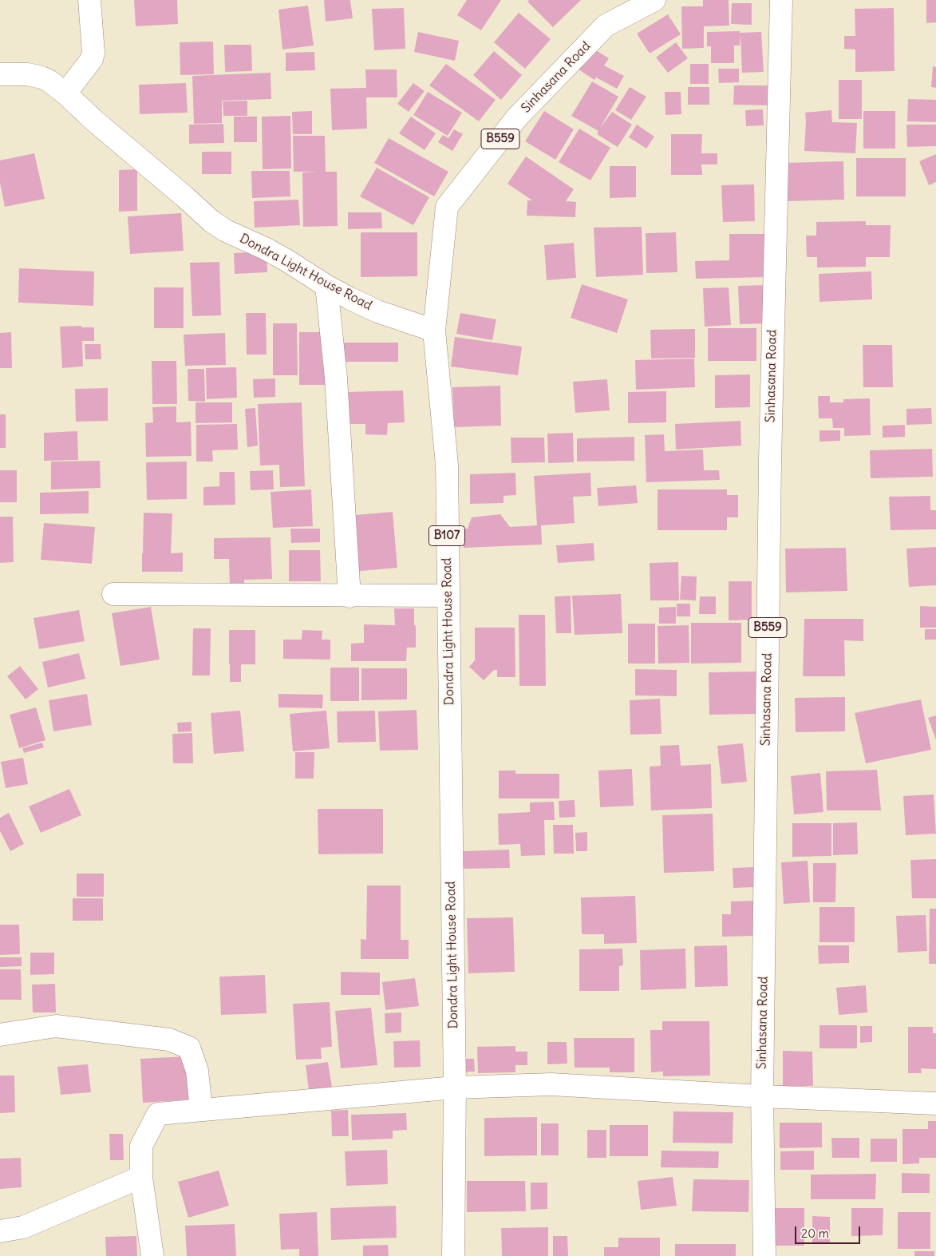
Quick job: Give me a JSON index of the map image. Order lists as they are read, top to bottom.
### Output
{
  "streets": {
    "main road": [
      "Sinhasana Road",
      "B559",
      "Dondra Light House Road",
      "B107"
    ]
  },
  "crossings": [
    ["Sinhasana Road", "Dondra Light House Road"]
  ],
  "scale_bar": "20 m"
}
